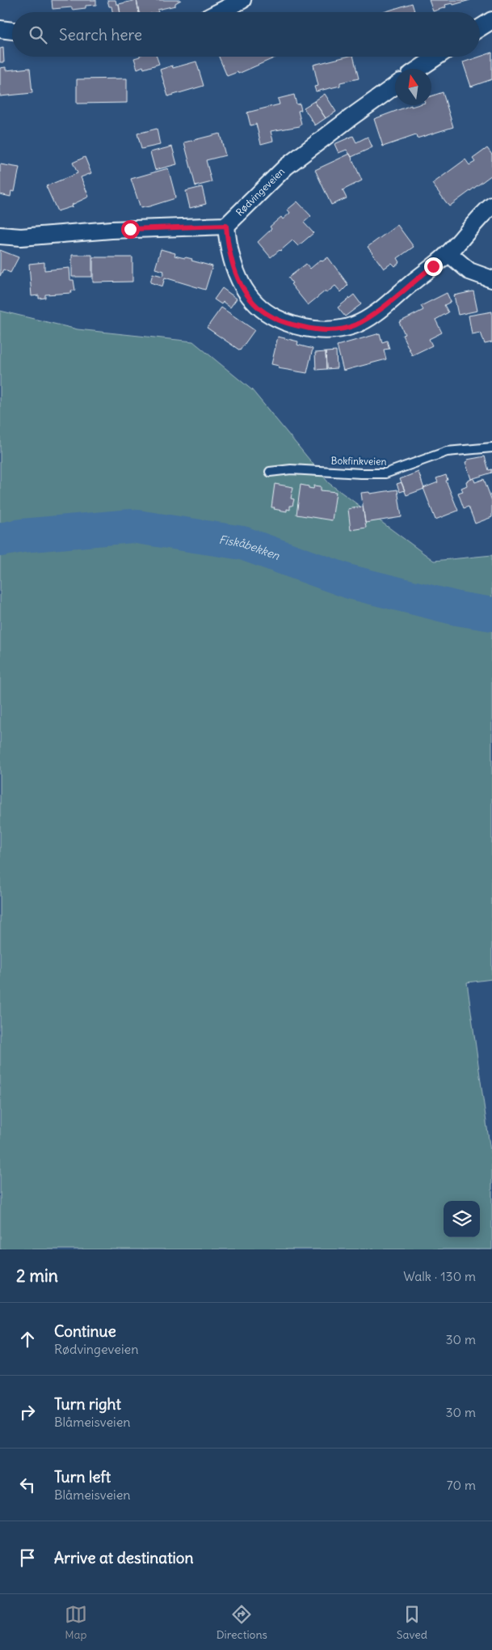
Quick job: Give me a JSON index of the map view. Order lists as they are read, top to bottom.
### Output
{
  "streets": {
    "street": ["Rødvingeveien"],
    "lane": ["Bokfinkveien"]
  },
  "water": ["Fiskåbekken"],
  "north": "top",
  "page": {
    "search": "Search here",
    "heading": ["2 min", "Walk · 130 m"],
    "list": [
      ["Continue", "Rødvingeveien", "30 m"],
      ["Turn right", "Blåmeisveien", "30 m"],
      ["Turn left", "Blåmeisveien", "70 m"],
      "Arrive at destination"
    ],
    "nav": ["Map", "Directions", "Saved"]
  }
}
